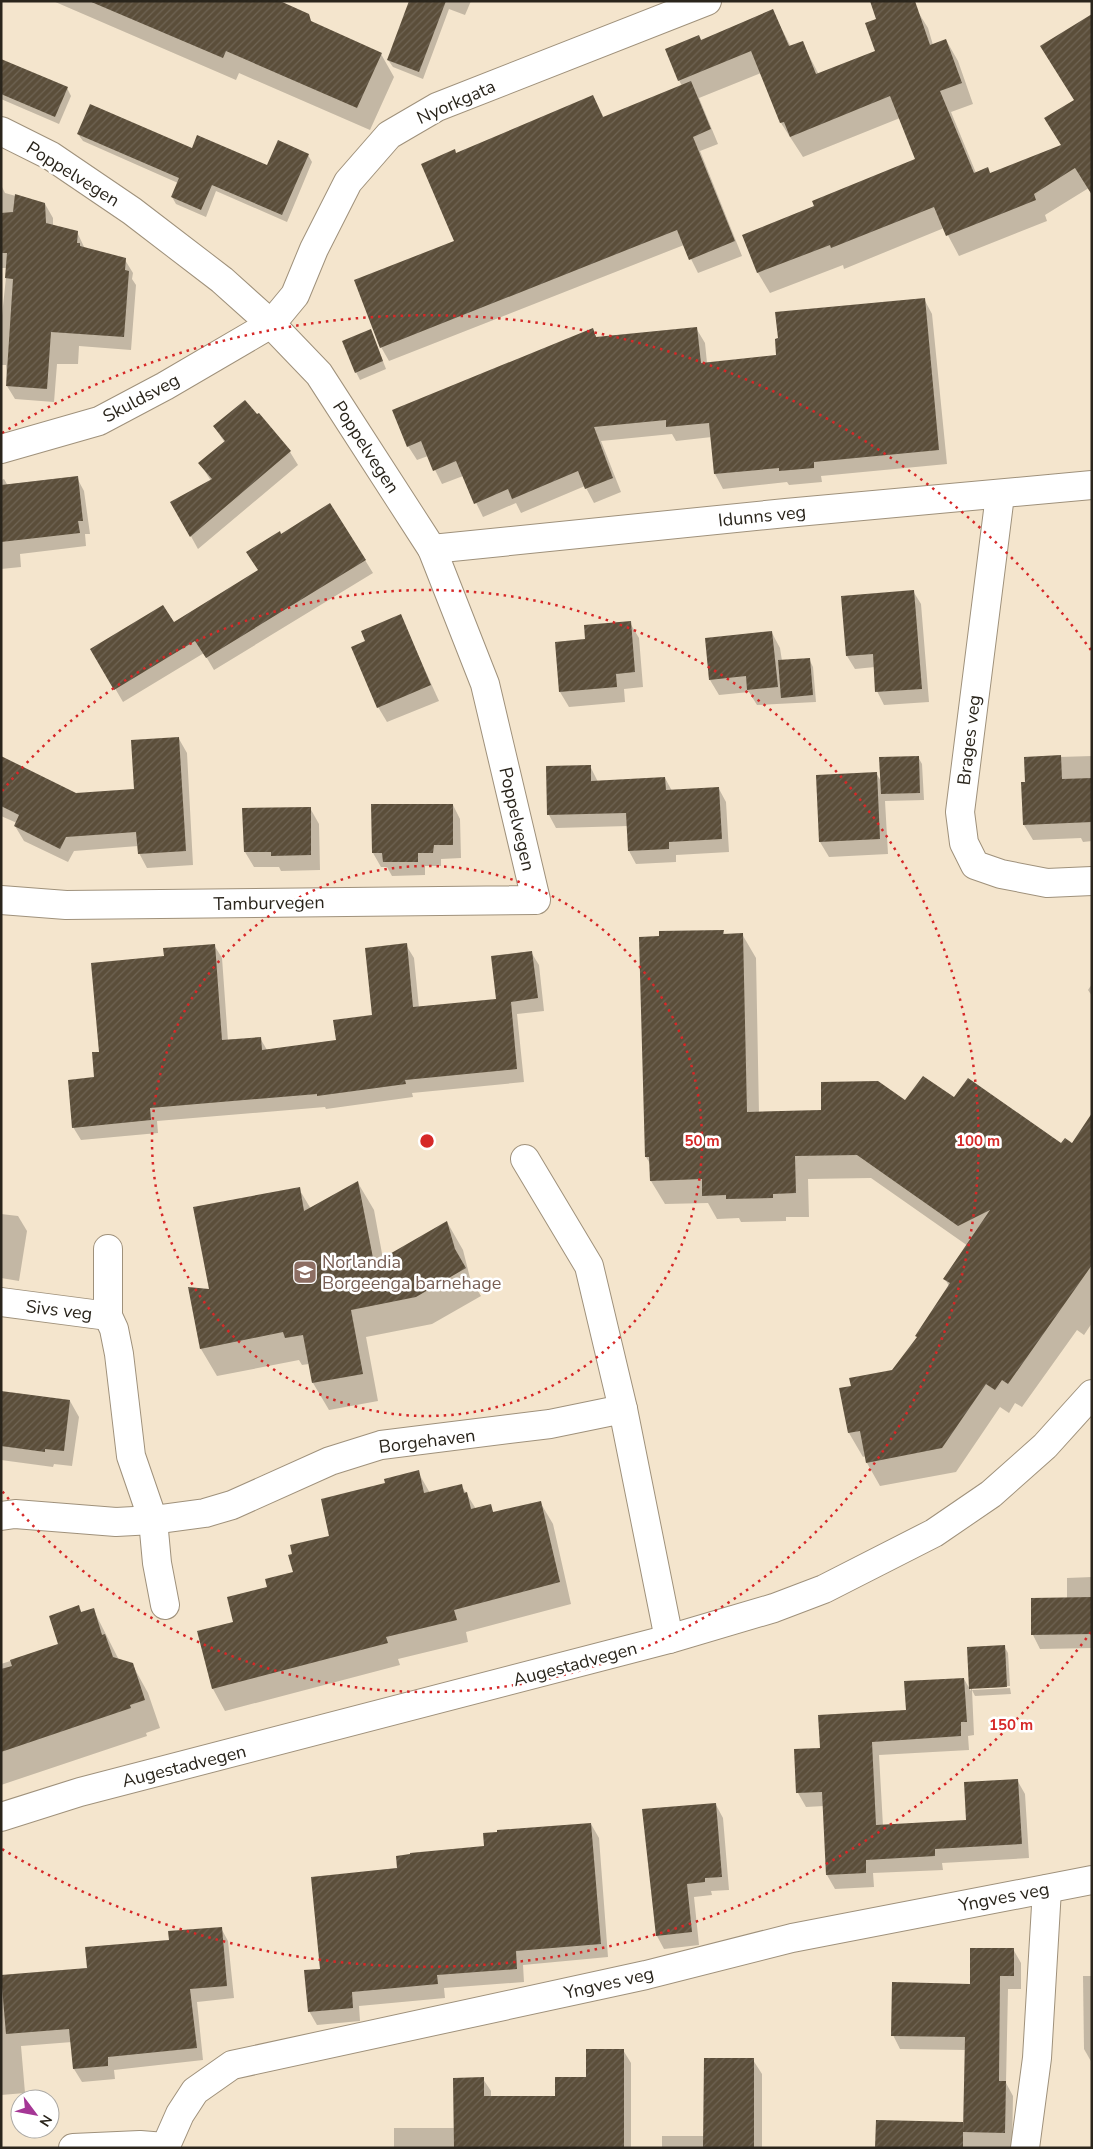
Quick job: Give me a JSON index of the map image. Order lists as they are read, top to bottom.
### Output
{
  "streets": {
    "street": [
      "Nyorkgata",
      "Poppelvegen",
      "Skuldsveg",
      "Idunns veg",
      "Brages veg",
      "Tamburvegen",
      "Sivs veg",
      "Borgehaven",
      "Augestadvegen",
      "Yngves veg"
    ]
  },
  "crossings": [
    ["Nyorkgata", "Poppelvegen"],
    ["Nyorkgata", "Skuldsveg"],
    ["Poppelvegen", "Skuldsveg"],
    ["Poppelvegen", "Idunns veg"],
    ["Poppelvegen", "Tamburvegen"],
    ["Idunns veg", "Brages veg"]
  ],
  "places": {
    "school or university": ["Norlandia Borgeenga barnehage"]
  },
  "north": "bottom right",
  "rings": ["50 m", "100 m", "150 m"]
}
